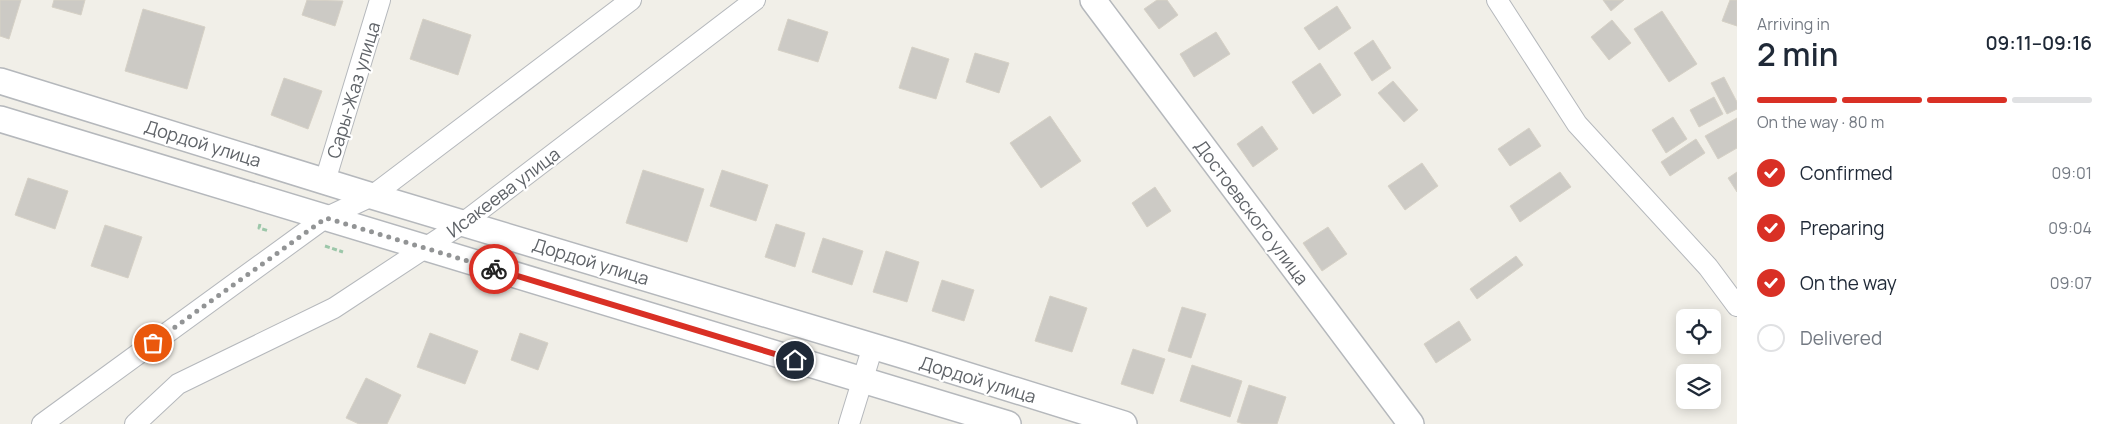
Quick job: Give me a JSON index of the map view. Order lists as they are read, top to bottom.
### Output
{
  "streets": {
    "street": [
      "Сары-Жаз улица",
      "Дордой улица",
      "Исакеева улица",
      "Достоевского улица"
    ]
  },
  "crossings": [
    ["Сары-Жаз улица", "Дордой улица"],
    ["Дордой улица", "Исакеева улица"]
  ],
  "page": {
    "heading": ["2 min", "Arriving in", "09:11–09:16"],
    "bar": "On the way · 80 m",
    "list": [
      ["Confirmed", "09:01"],
      ["Preparing", "09:04"],
      ["On the way", "09:07"],
      "Delivered"
    ]
  }
}
